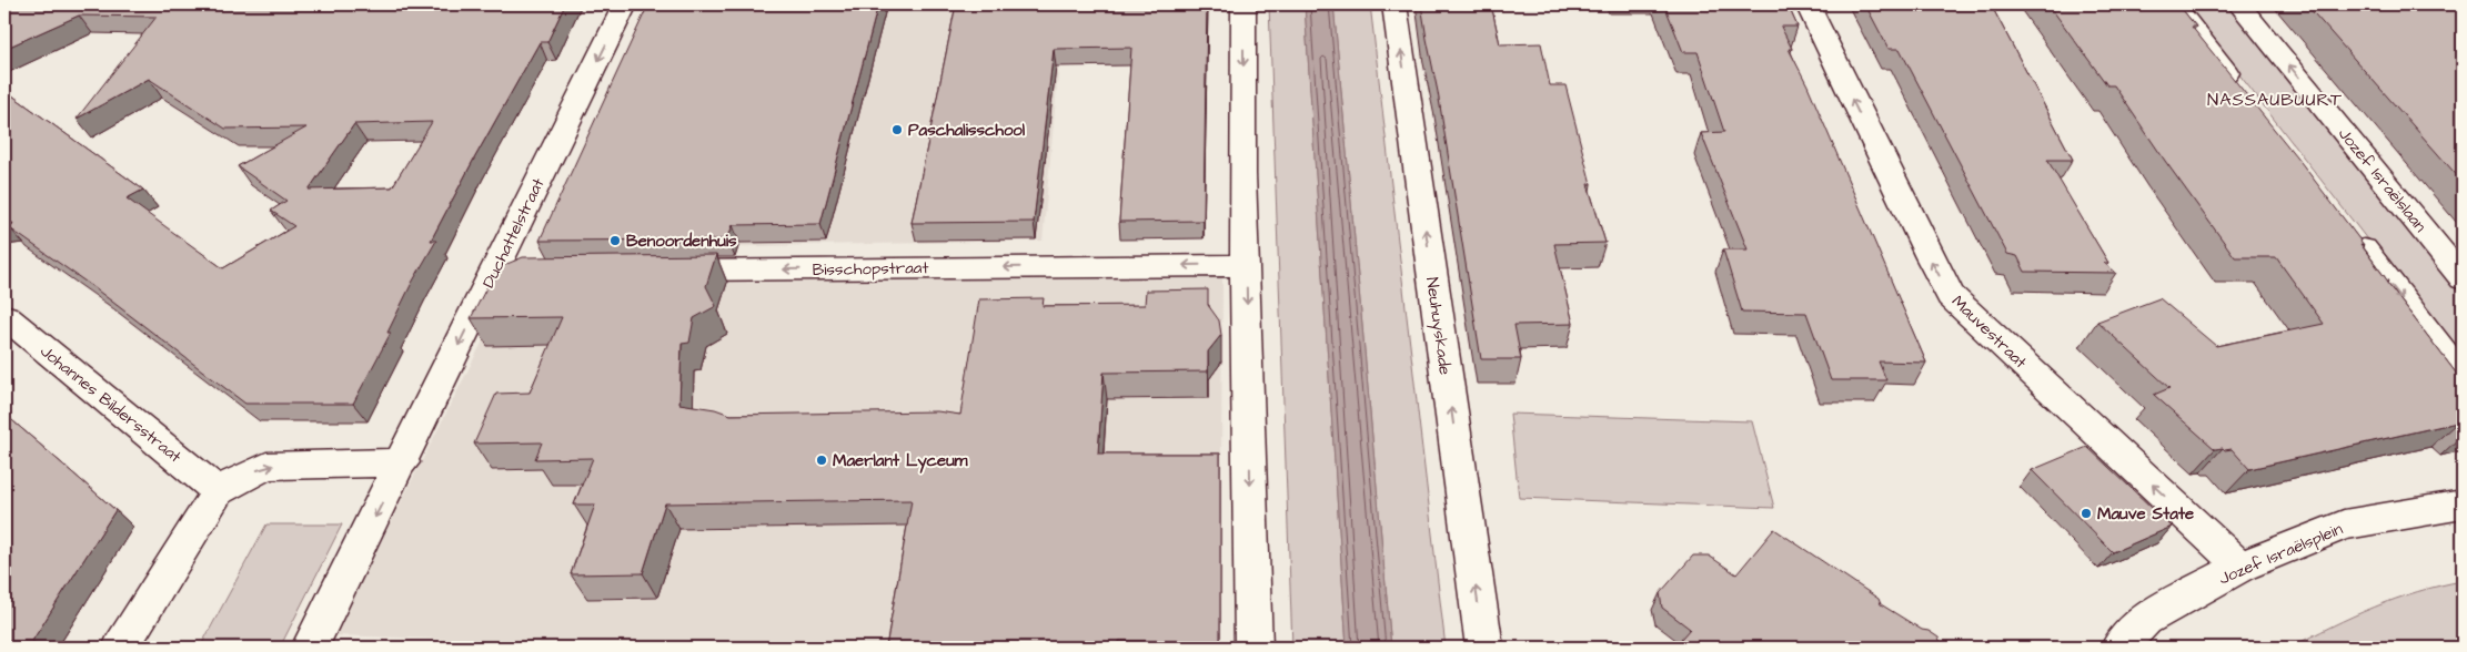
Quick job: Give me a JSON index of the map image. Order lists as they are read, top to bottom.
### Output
{
  "streets": {
    "street": [
      "Jozef Israëlslaan",
      "Duchattelstraat",
      "Bisschopstraat",
      "Neuhuyskade",
      "Mauvestraat",
      "Johannes Bildersstraat",
      "Jozef Israëlsplein"
    ]
  },
  "crossings": [
    ["Mauvestraat", "Jozef Israëlsplein"]
  ],
  "one_way": ["Duchattelstraat", "Bisschopstraat", "Mauvestraat"],
  "districts": ["NASSAUBUURT"],
  "places": [
    "Paschalisschool",
    "Benoordenhuis",
    "Maerlant Lyceum",
    "Mauve State"
  ]
}
